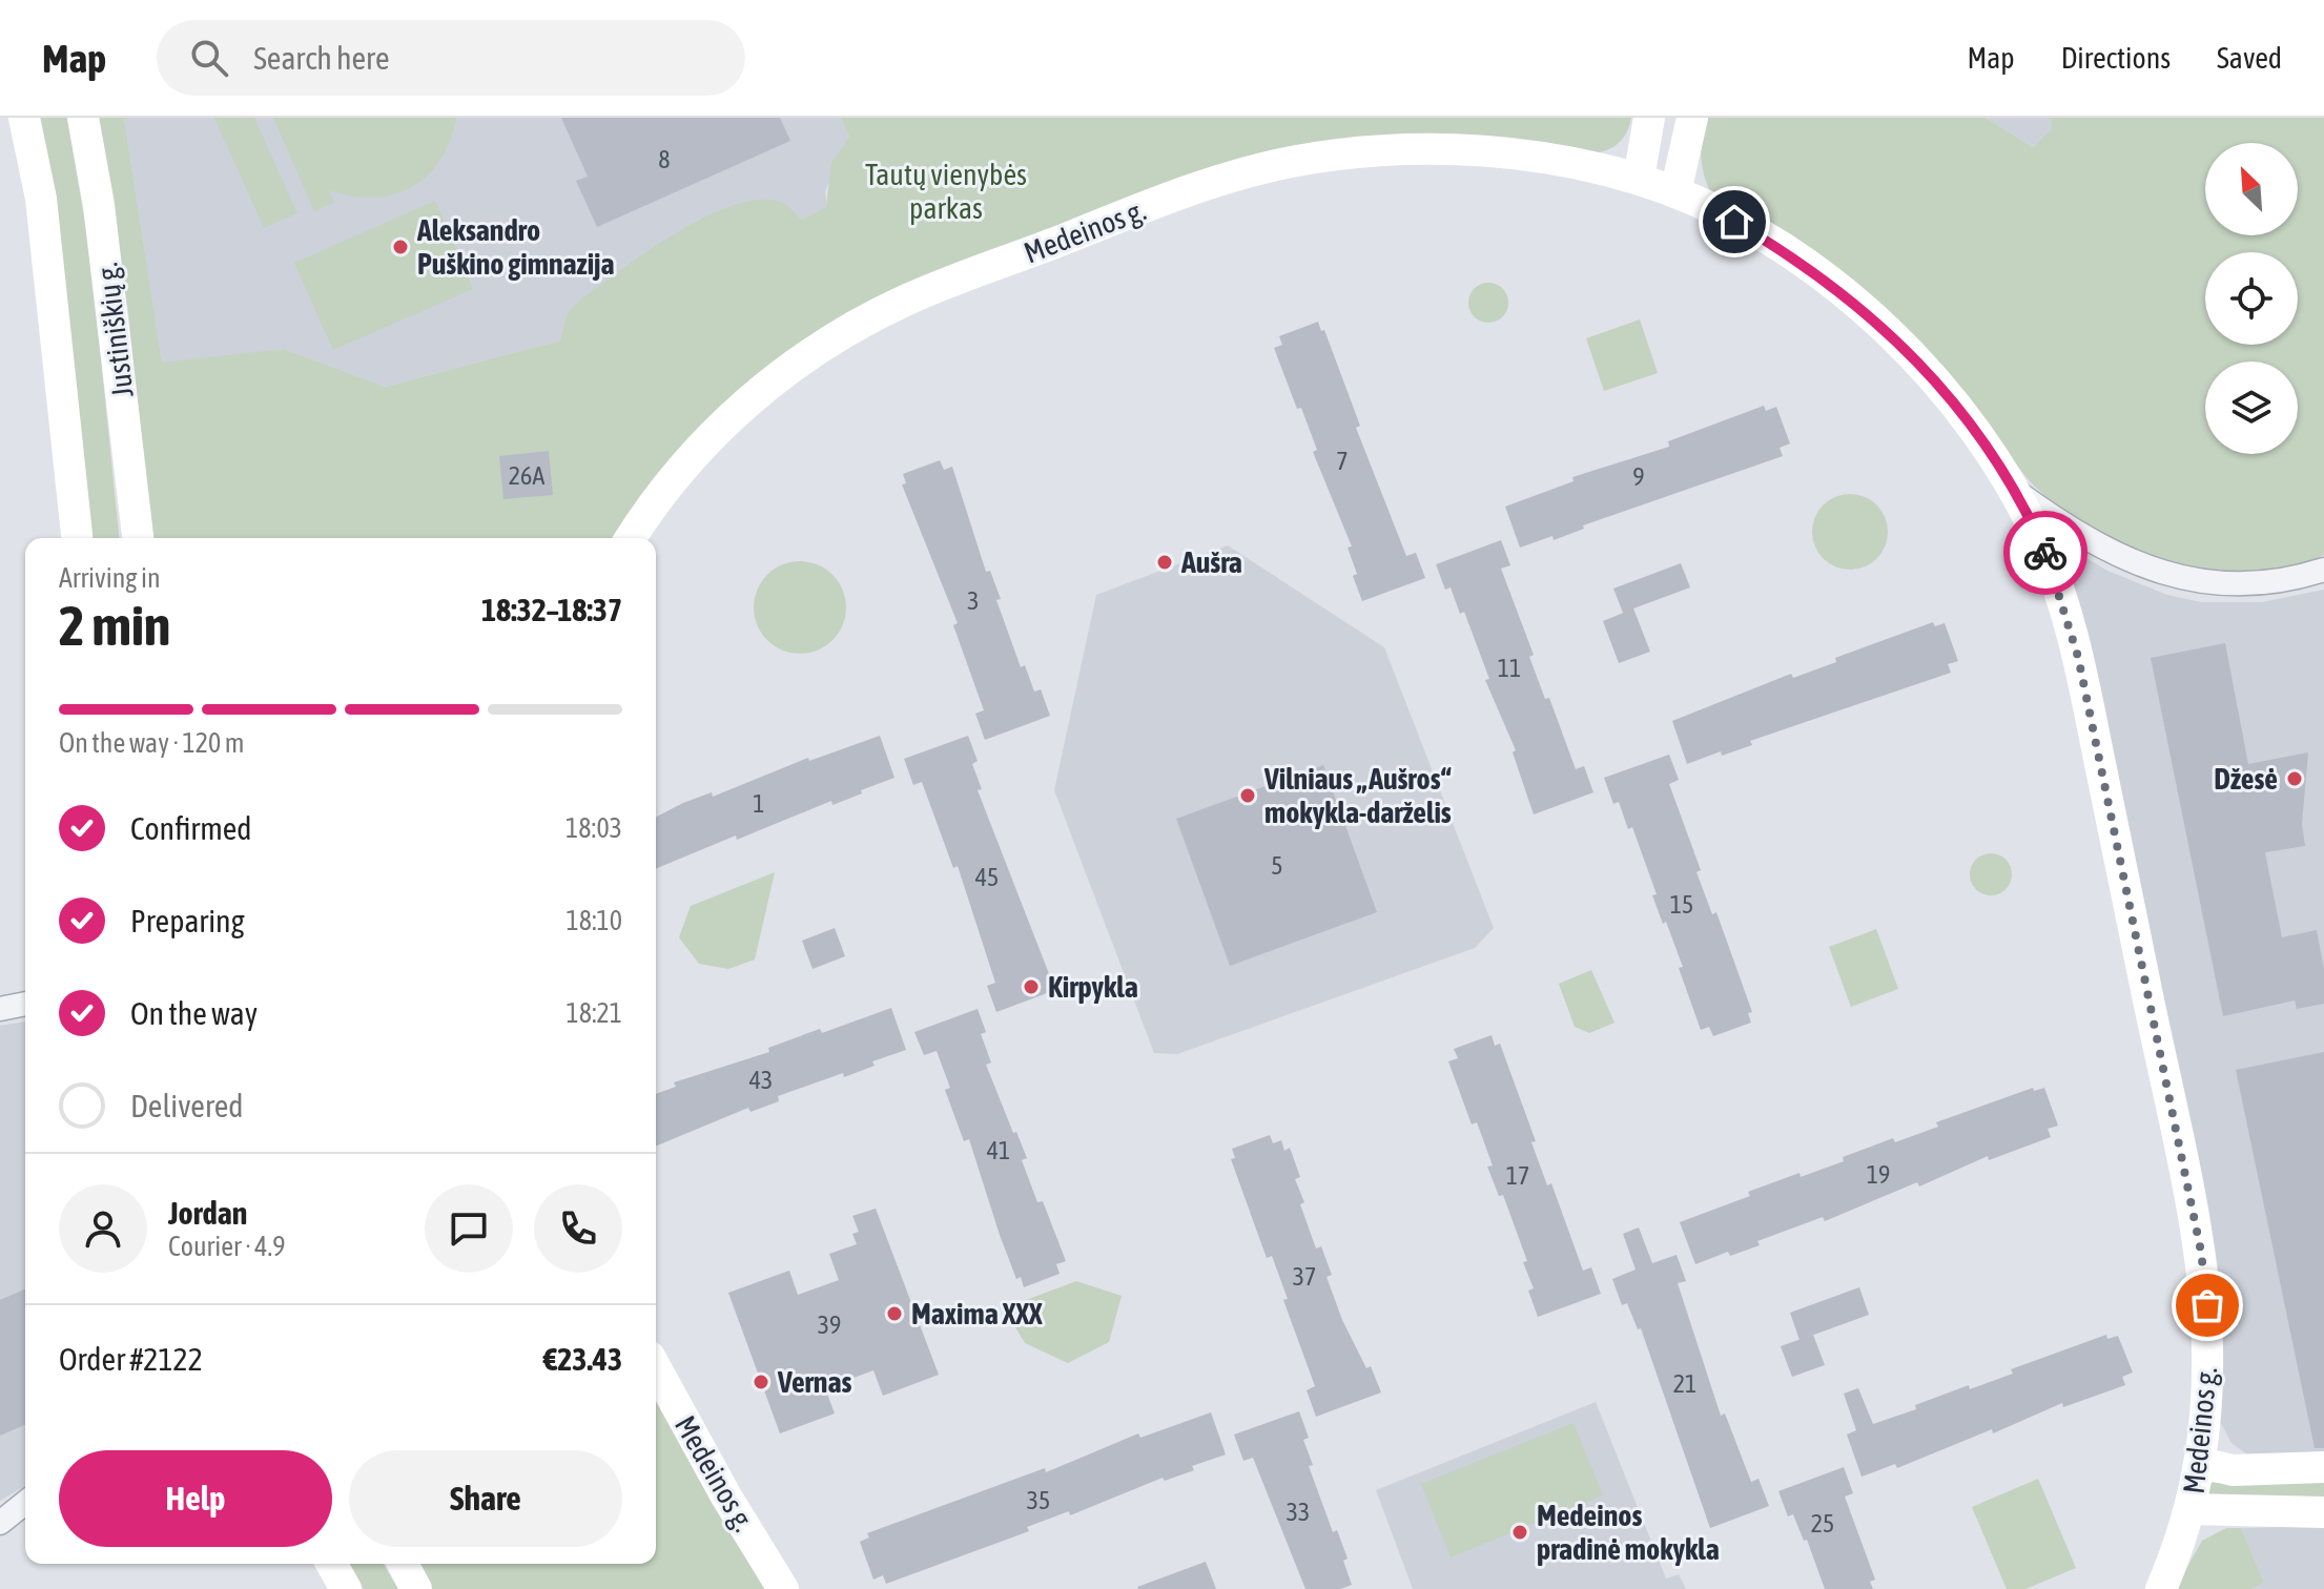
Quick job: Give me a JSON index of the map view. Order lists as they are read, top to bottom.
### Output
{
  "streets": {
    "street": ["Medeinos g.", "Justiniškių g."]
  },
  "parks": ["Tautų vienybės parkas"],
  "places": [
    "Aleksandro Puškino gimnazija",
    "Aušra",
    "Džesė",
    "Vilniaus „Aušros“ mokykla-darželis",
    "Kirpykla",
    "Maxima XXX",
    "Vernas",
    "Medeinos pradinė mokykla"
  ],
  "house_numbers": [
    "8",
    "7",
    "26A",
    "9",
    "3",
    "11",
    "1",
    "5",
    "45",
    "15",
    "43",
    "41",
    "19",
    "17",
    "37",
    "39",
    "21",
    "35",
    "33",
    "25"
  ],
  "north": "top left",
  "page": {
    "header": "Map",
    "search": "Search here",
    "nav": ["Map", "Directions", "Saved"],
    "heading": ["2 min", "Arriving in", "18:32–18:37"],
    "panel": [
      "Jordan",
      "Courier · 4.9",
      "Order #2122",
      "€23.43"
    ],
    "bar": "On the way · 120 m",
    "list": [
      ["Confirmed", "18:03"],
      ["Preparing", "18:10"],
      ["On the way", "18:21"],
      "Delivered"
    ],
    "buttons": ["Help", "Share"]
  }
}
